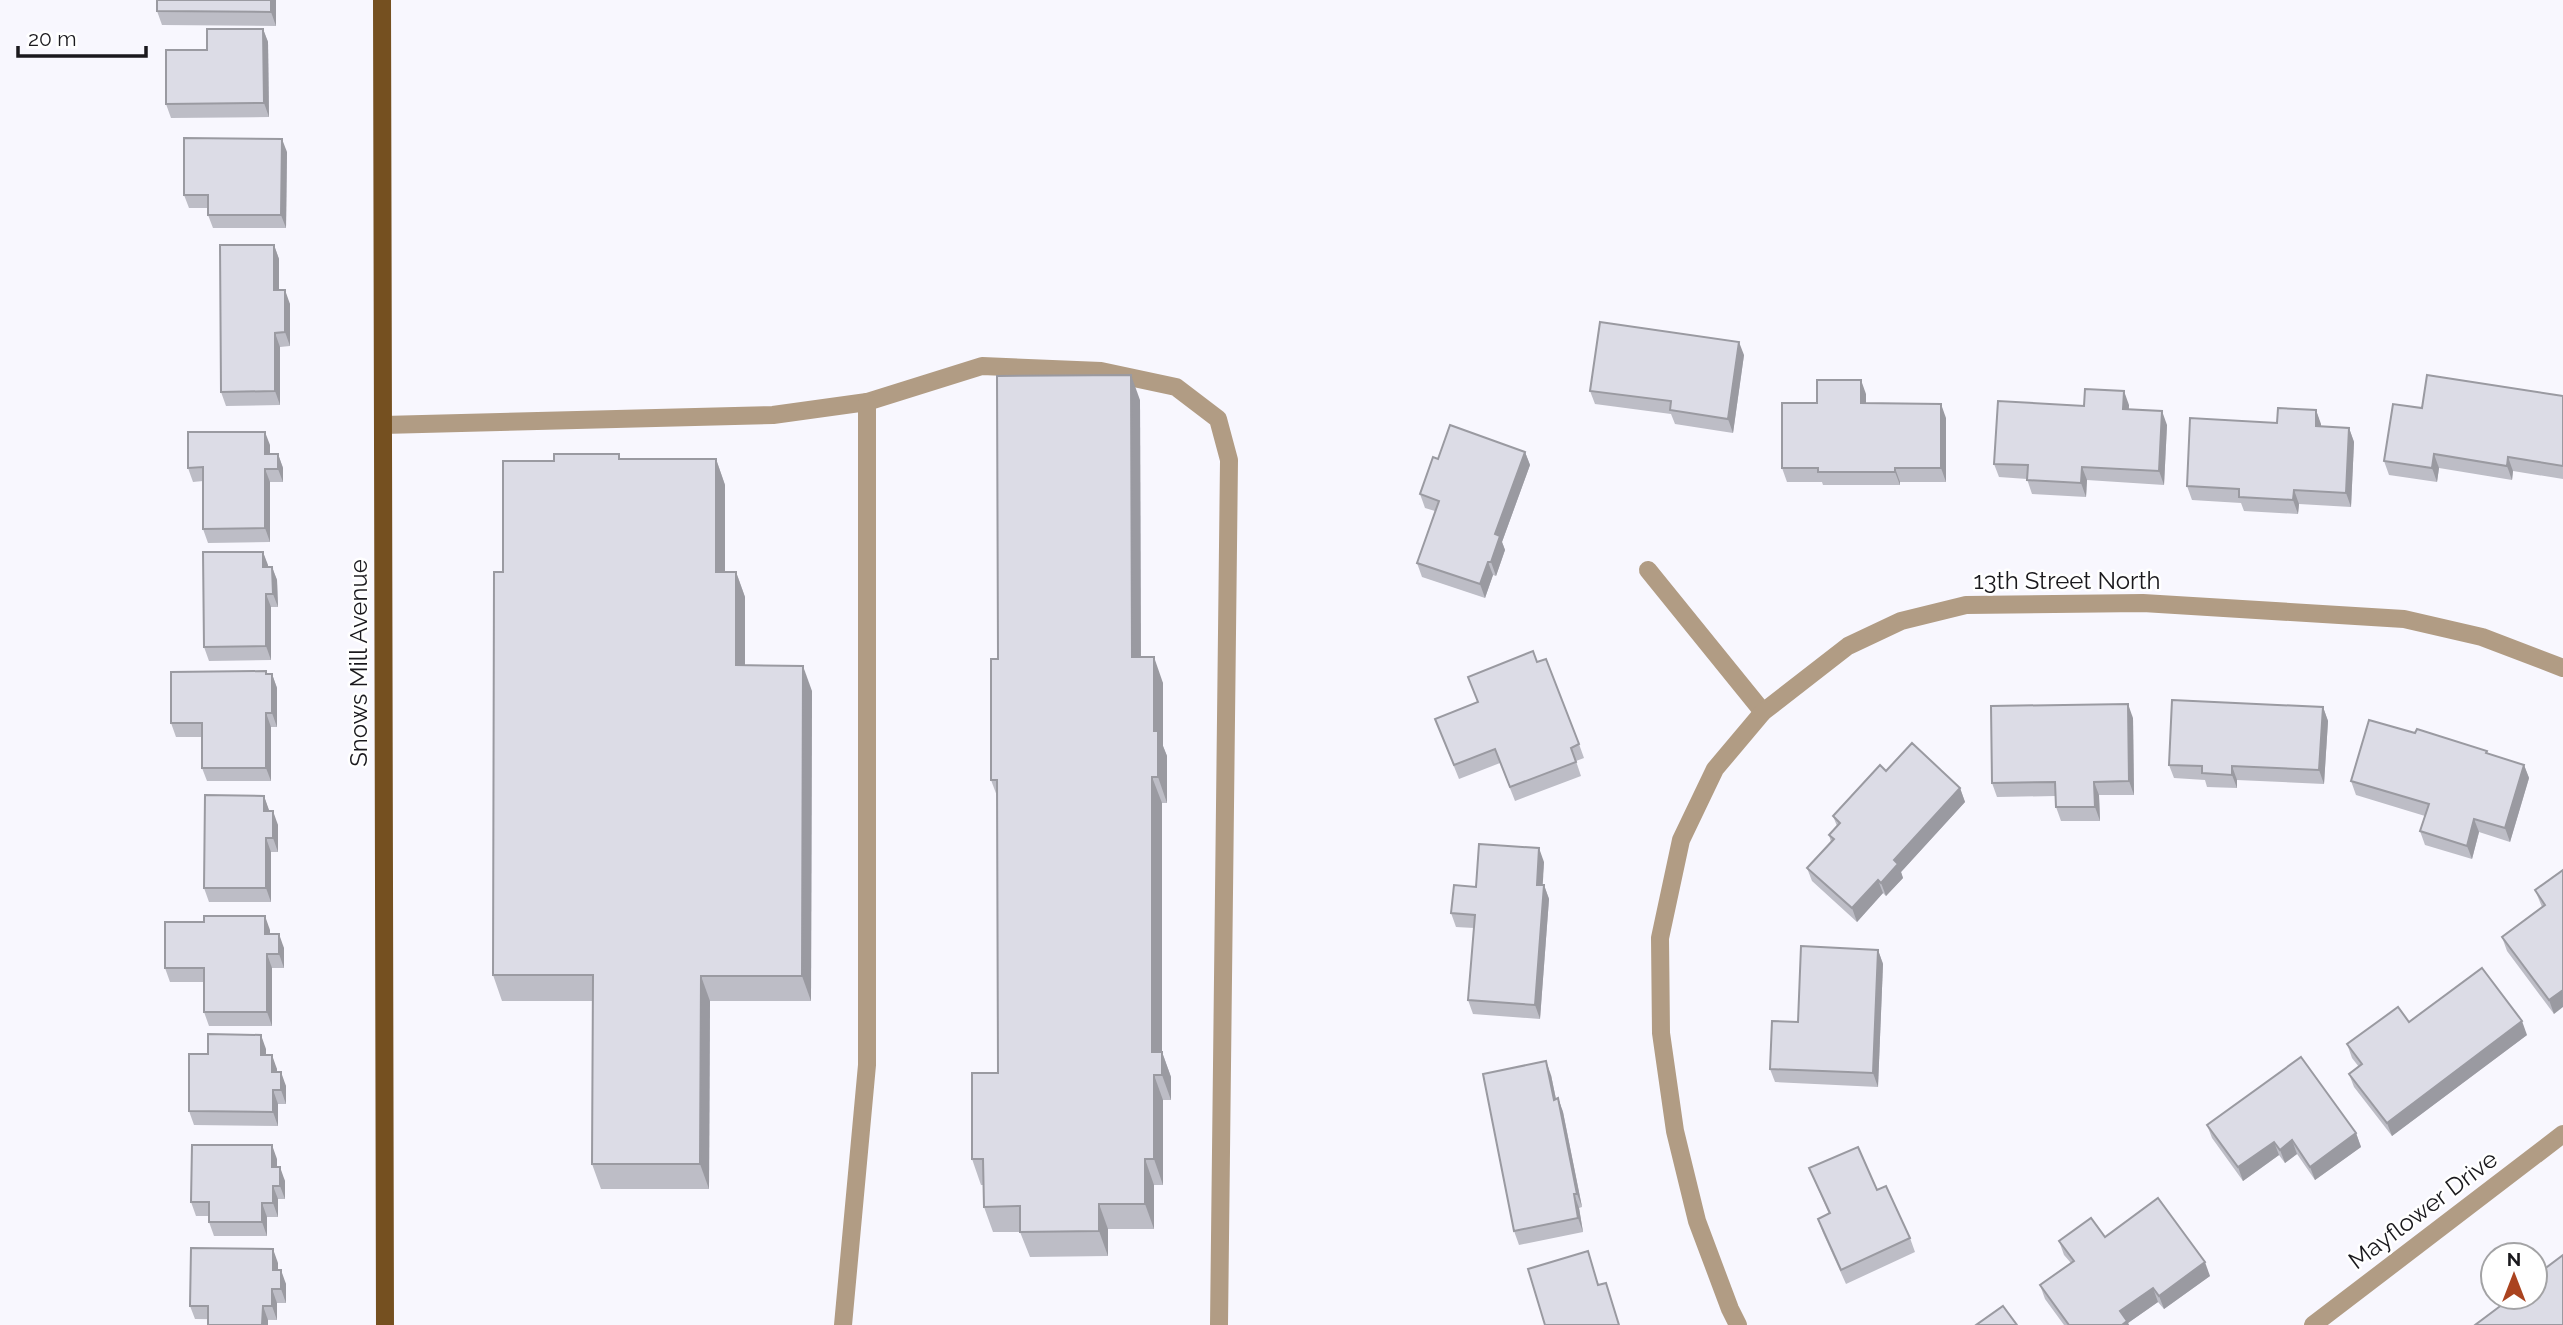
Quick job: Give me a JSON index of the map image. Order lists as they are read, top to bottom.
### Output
{
  "streets": {
    "main road": ["Snows Mill Avenue"],
    "street": ["13th Street North", "Mayflower Drive"]
  },
  "scale_bar": "20 m",
  "north": "top"
}
